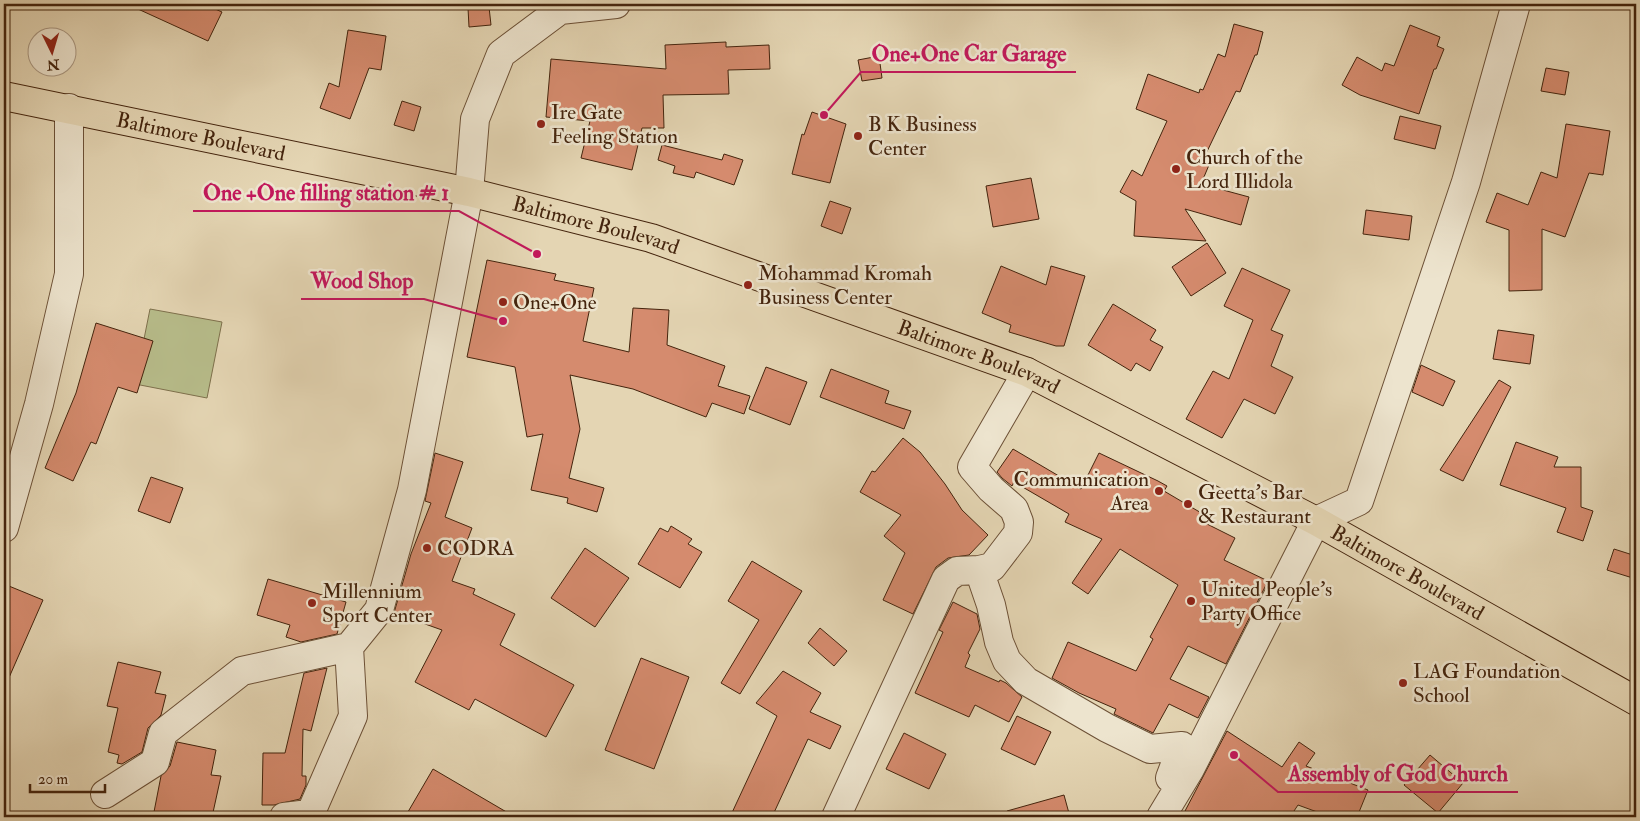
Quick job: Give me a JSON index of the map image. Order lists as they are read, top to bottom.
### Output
{
  "streets": {
    "highway": ["Baltimore Boulevard"]
  },
  "places": [
    "One+One Car Garage",
    "Ire Gate Feeling Station",
    "B K Business Center",
    "Church of the Lord Illidola",
    "One +One filling station # 1",
    "Mohammad Kromah Business Center",
    "One+One",
    "Wood Shop",
    "Communication Area",
    "Geetta's Bar & Restaurant",
    "CODRA",
    "United People's Party Office",
    "Millennium Sport Center",
    "LAG Foundation School",
    "Assembly of God Church"
  ],
  "scale_bar": "20 m",
  "north": "bottom"
}
